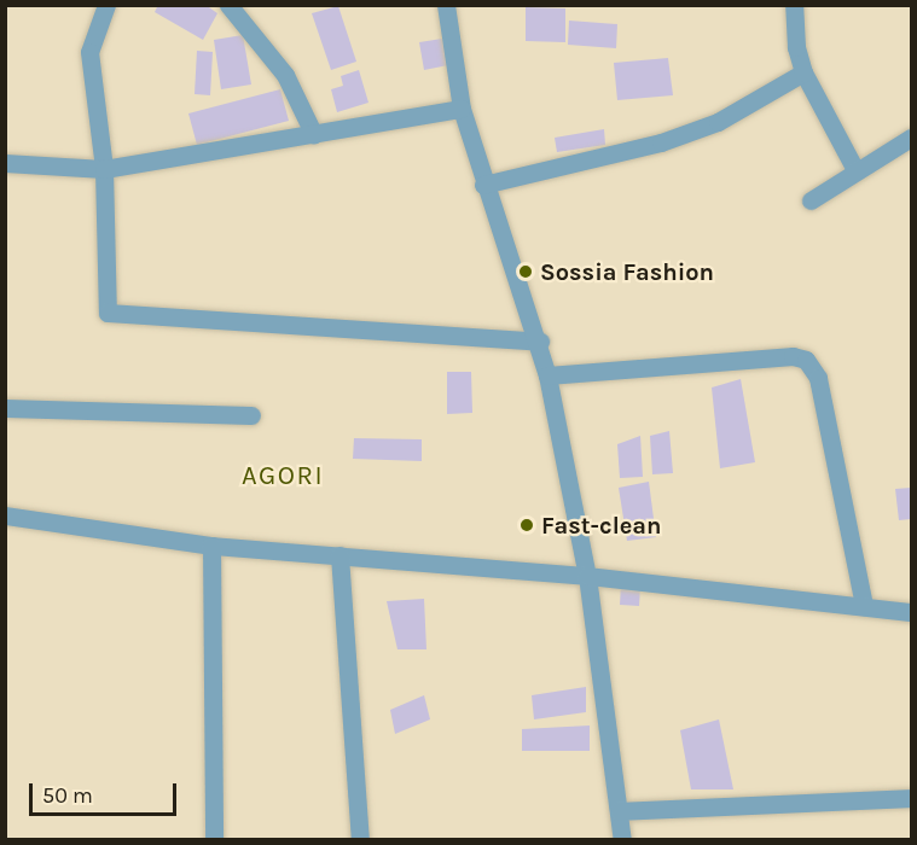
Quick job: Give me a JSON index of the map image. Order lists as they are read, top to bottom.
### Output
{
  "districts": ["AGORI"],
  "places": ["Sossia Fashion", "Fast-clean"],
  "scale_bar": "50 m"
}
